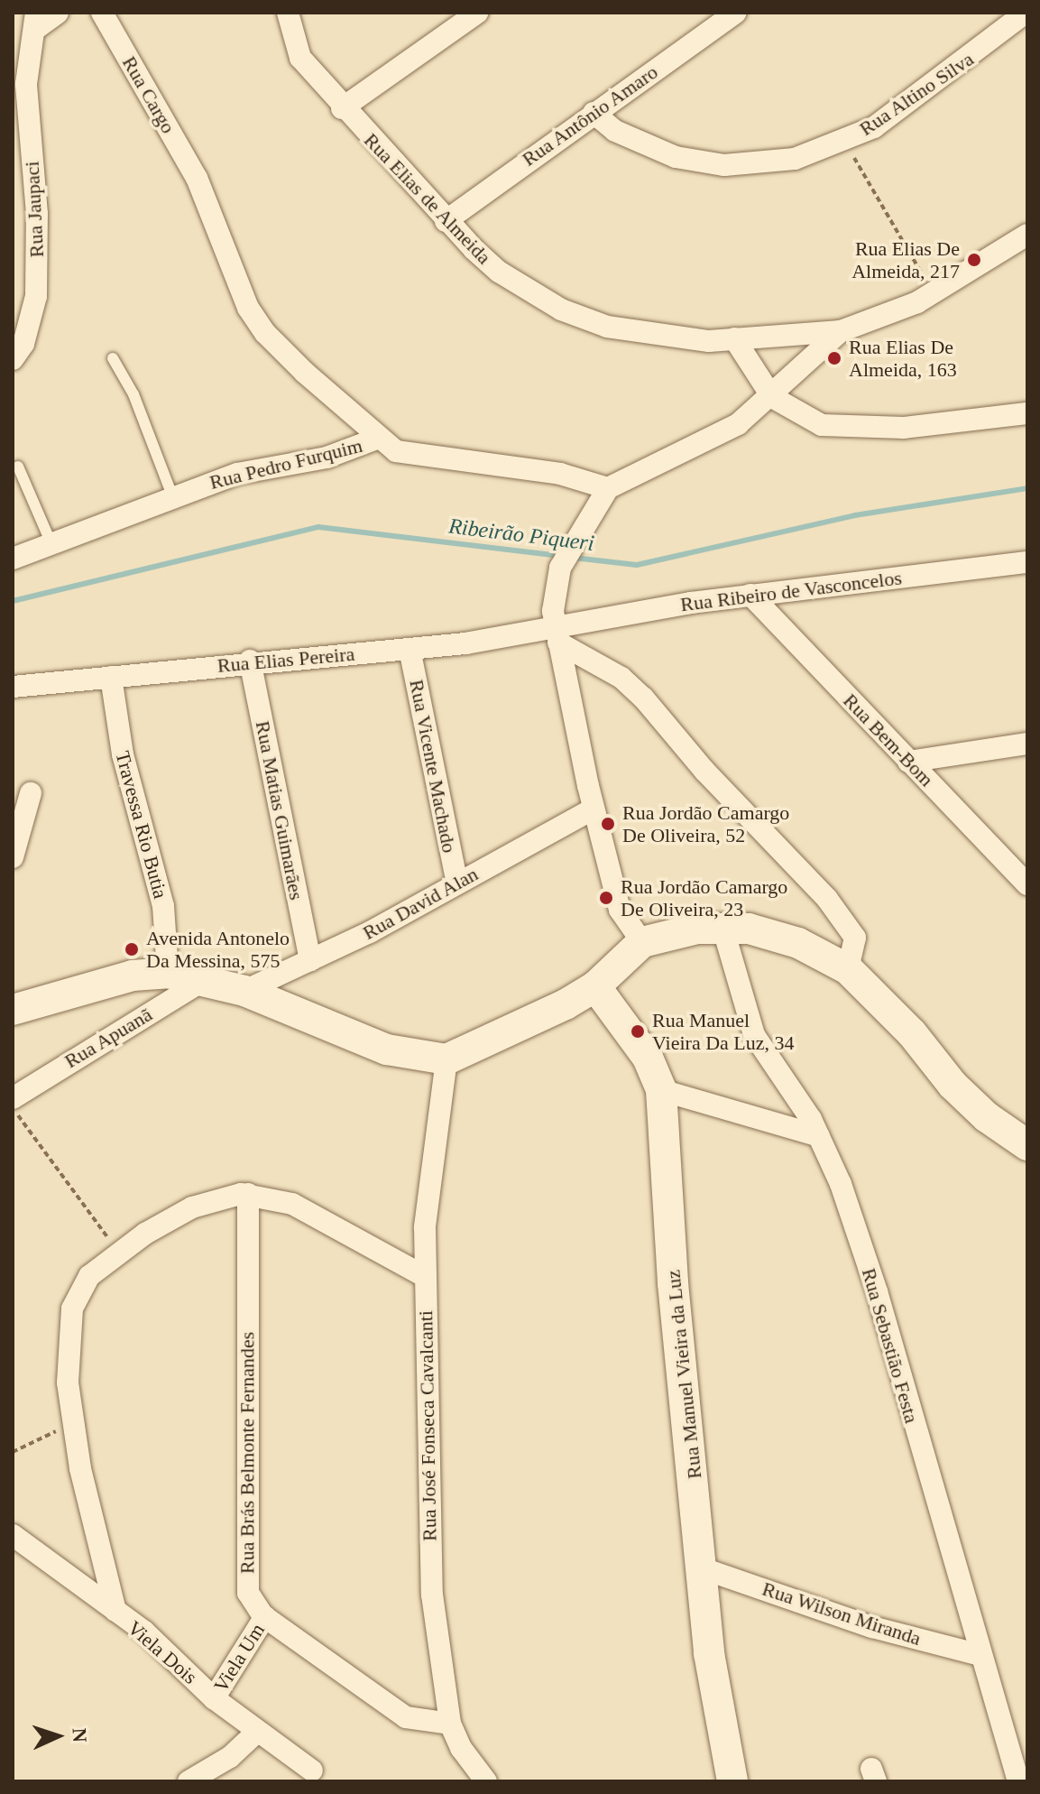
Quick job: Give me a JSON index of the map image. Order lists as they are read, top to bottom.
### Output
{
  "streets": {
    "street": [
      "Rua Altino Silva",
      "Rua Cargo",
      "Rua Antônio Amaro",
      "Rua Elias de Almeida",
      "Rua Jaupaci",
      "Rua Pedro Furquim",
      "Rua Ribeiro de Vasconcelos",
      "Rua Elias Pereira",
      "Rua Bem-Bom",
      "Rua Vicente Machado",
      "Rua Matias Guimarães",
      "Travessa Rio Butia",
      "Rua David Alan",
      "Rua Apuanã",
      "Rua Sebastião Festa",
      "Rua Manuel Vieira da Luz",
      "Rua José Fonseca Cavalcanti",
      "Rua Brás Belmonte Fernandes",
      "Rua Wilson Miranda",
      "Viela Dois",
      "Viela Um"
    ]
  },
  "crossings": [
    ["Rua Altino Silva", "Rua Antônio Amaro"],
    ["Rua Cargo", "Rua Pedro Furquim"],
    ["Rua Antônio Amaro", "Rua Elias de Almeida"],
    ["Rua Ribeiro de Vasconcelos", "Rua Elias Pereira"],
    ["Rua Ribeiro de Vasconcelos", "Rua Bem-Bom"],
    ["Rua Elias Pereira", "Rua Vicente Machado"],
    ["Rua Elias Pereira", "Rua Matias Guimarães"],
    ["Rua Elias Pereira", "Travessa Rio Butia"],
    ["Rua Vicente Machado", "Rua David Alan"],
    ["Rua Matias Guimarães", "Rua David Alan"],
    ["Rua Sebastião Festa", "Rua Wilson Miranda"],
    ["Rua Manuel Vieira da Luz", "Rua Wilson Miranda"],
    ["Rua José Fonseca Cavalcanti", "Rua Brás Belmonte Fernandes"],
    ["Rua Brás Belmonte Fernandes", "Viela Um"],
    ["Viela Dois", "Viela Um"]
  ],
  "water": ["Ribeirão Piqueri"],
  "places": [
    "Rua Elias De Almeida, 217",
    "Rua Elias De Almeida, 163",
    "Rua Jordão Camargo De Oliveira, 52",
    "Rua Jordão Camargo De Oliveira, 23",
    "Avenida Antonelo Da Messina, 575",
    "Rua Manuel Vieira Da Luz, 34"
  ],
  "north": "right"
}
